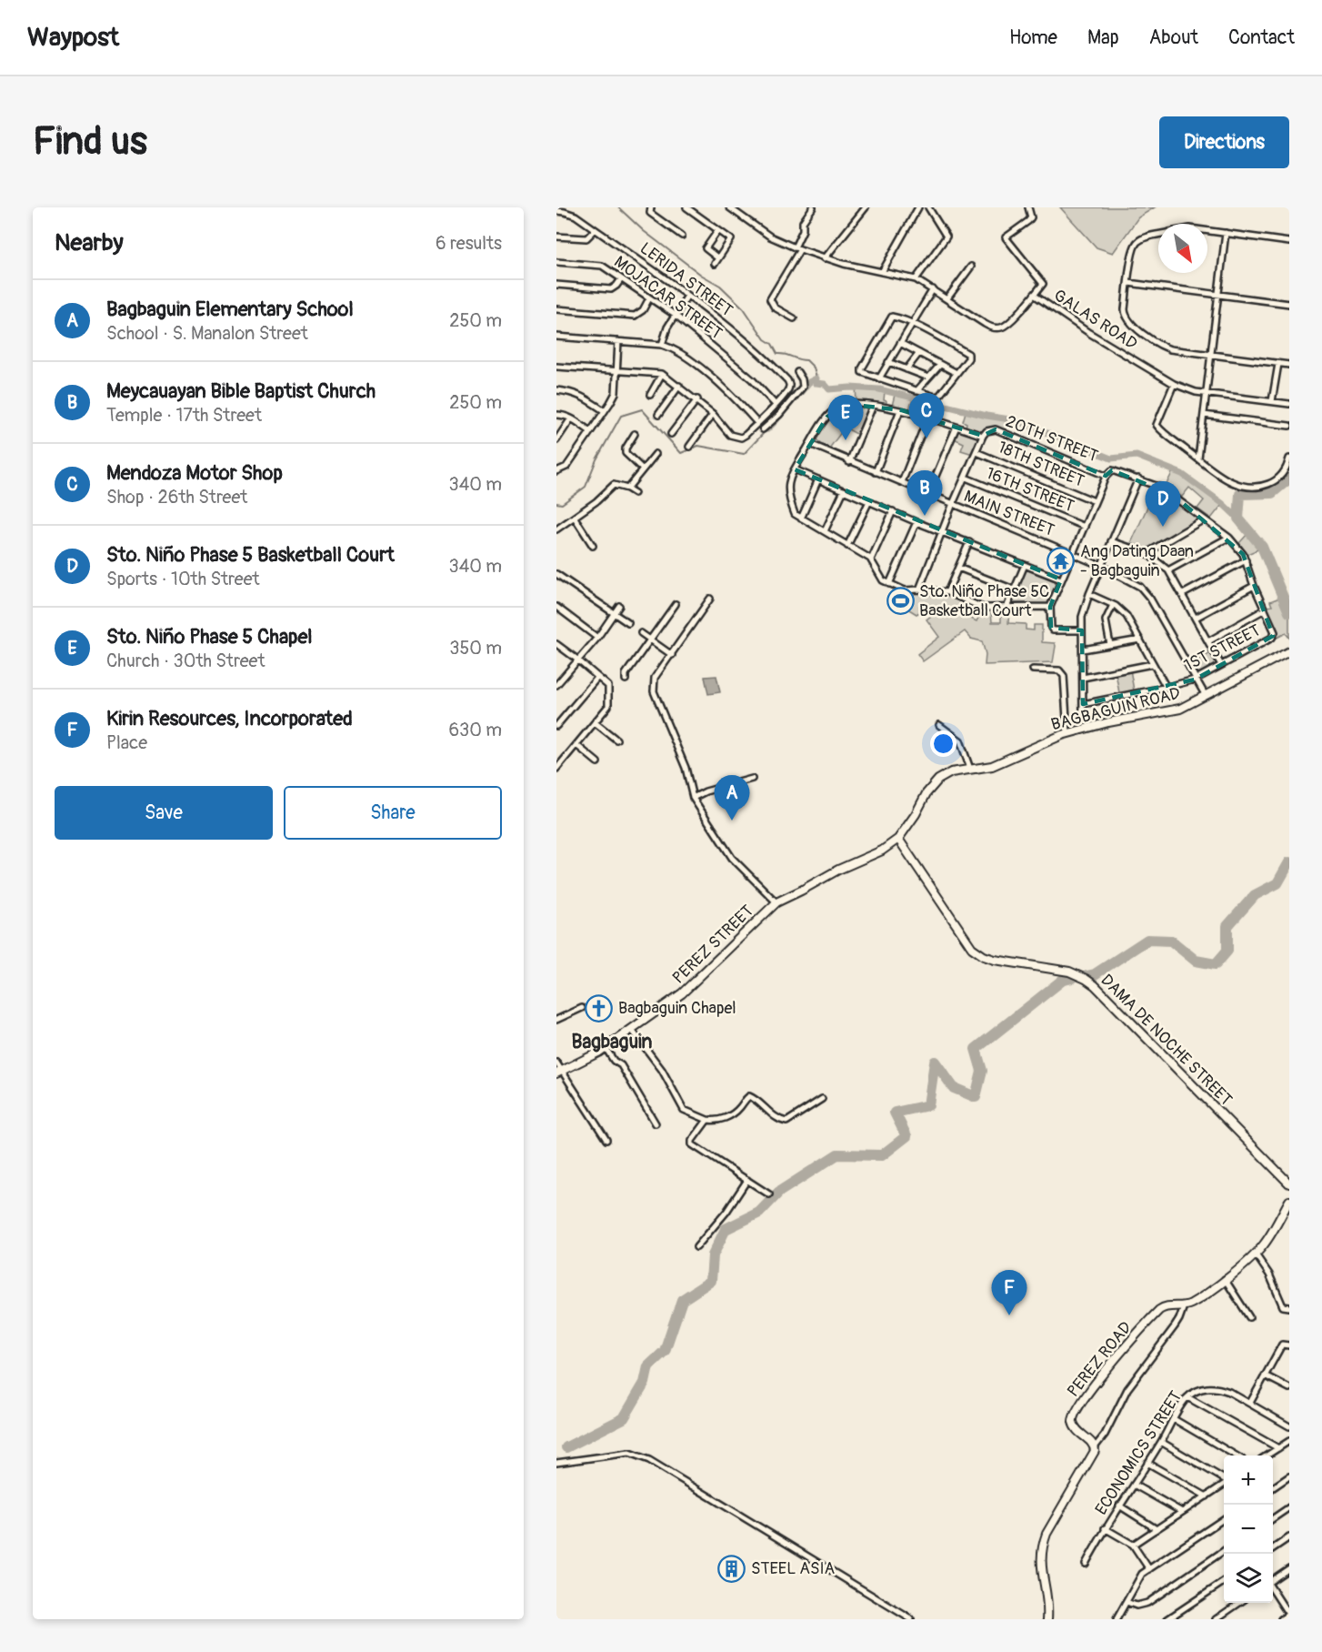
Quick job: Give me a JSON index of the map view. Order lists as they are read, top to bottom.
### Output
{
  "streets": {
    "street": [
      "LERIDA STREET",
      "MOJACAR STREET",
      "GALAS ROAD",
      "20TH STREET",
      "18TH STREET",
      "16TH STREET",
      "MAIN STREET",
      "1ST STREET",
      "BAGBAGUIN ROAD",
      "PEREZ STREET",
      "DAMA DE NOCHE STREET",
      "PEREZ ROAD",
      "ECONOMICS STREET"
    ]
  },
  "crossings": [
    ["LERIDA STREET", "MOJACAR STREET"],
    ["20TH STREET", "MAIN STREET"],
    ["20TH STREET", "1ST STREET"],
    ["MAIN STREET", "1ST STREET"],
    ["MAIN STREET", "BAGBAGUIN ROAD"],
    ["BAGBAGUIN ROAD", "PEREZ STREET"],
    ["BAGBAGUIN ROAD", "DAMA DE NOCHE STREET"]
  ],
  "districts": ["Bagbaguin"],
  "places": {
    "temple": ["Ang Dating Daan - Bagbaguin"],
    "sports": ["Sto. Niño Phase 5C Basketball Court"],
    "church": ["Bagbaguin Chapel"],
    "building": ["STEEL ASIA"]
  },
  "north": "bottom right",
  "page": {
    "header": "Waypost",
    "nav": [
      "Home",
      "Map",
      "About",
      "Contact"
    ],
    "buttons": [
      "Directions",
      ["Save", "Share"]
    ],
    "title": "Find us",
    "heading": ["Nearby", "6 results"],
    "list": [
      {
        "mark": "A",
        "name": "Bagbaguin Elementary School",
        "note": "School · S. Manalon Street",
        "value": "250 m"
      },
      {
        "mark": "B",
        "name": "Meycauayan Bible Baptist Church",
        "note": "Temple · 17th Street",
        "value": "250 m"
      },
      {
        "mark": "C",
        "name": "Mendoza Motor Shop",
        "note": "Shop · 26th Street",
        "value": "340 m"
      },
      {
        "mark": "D",
        "name": "Sto. Niño Phase 5 Basketball Court",
        "note": "Sports · 10th Street",
        "value": "340 m"
      },
      {
        "mark": "E",
        "name": "Sto. Niño Phase 5 Chapel",
        "note": "Church · 30th Street",
        "value": "350 m"
      },
      {
        "mark": "F",
        "name": "Kirin Resources, Incorporated",
        "note": "Place",
        "value": "630 m"
      }
    ],
    "pins": [
      "C",
      "E",
      "B",
      "D",
      "A",
      "F"
    ],
    "map_buttons": ["+", "−"]
  }
}
